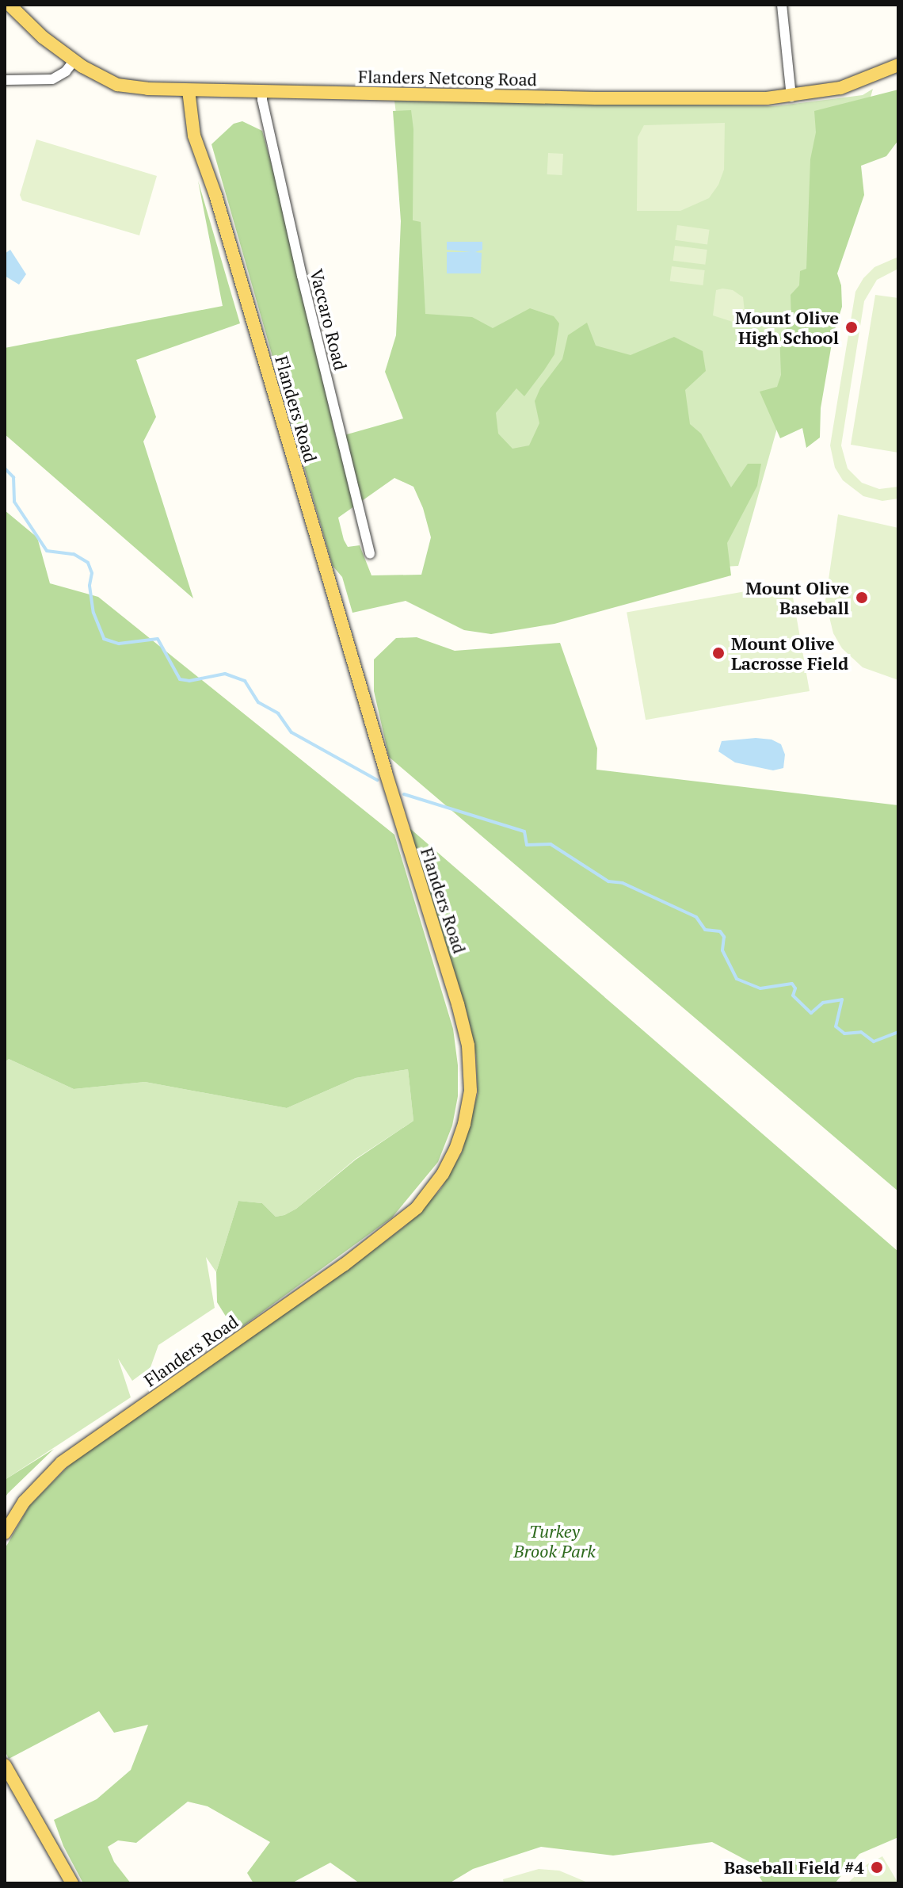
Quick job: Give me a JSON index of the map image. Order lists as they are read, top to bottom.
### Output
{
  "streets": {
    "main road": ["Flanders Netcong Road", "Flanders Road"],
    "street": ["Vaccaro Road"]
  },
  "crossings": [
    ["Flanders Netcong Road", "Vaccaro Road"],
    ["Flanders Netcong Road", "Flanders Road"]
  ],
  "parks": ["Turkey Brook Park"],
  "places": [
    "Mount Olive High School",
    "Mount Olive Baseball",
    "Mount Olive Lacrosse Field",
    "Baseball Field #4"
  ]
}
